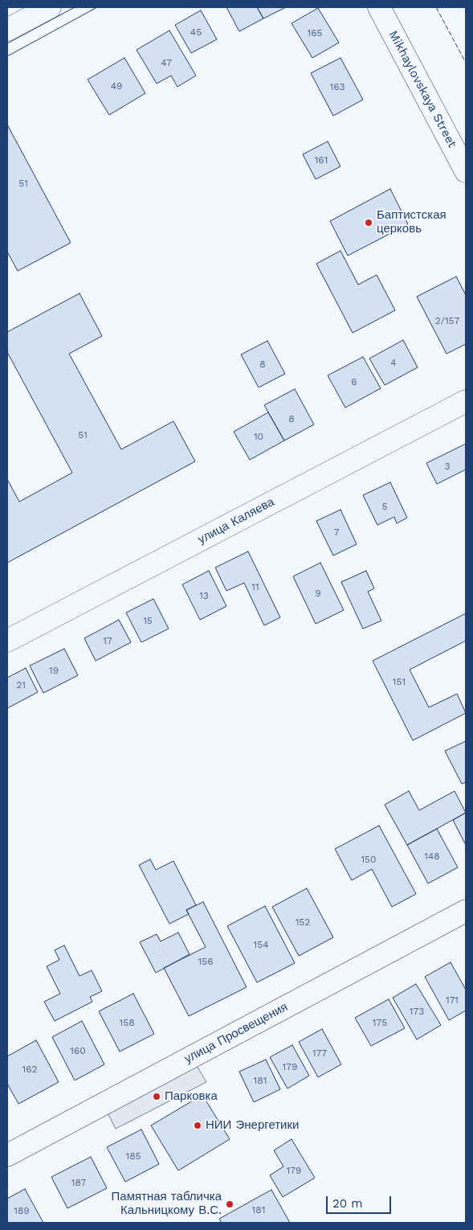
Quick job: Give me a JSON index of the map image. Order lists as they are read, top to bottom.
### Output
{
  "streets": {
    "street": ["Mikhaylovskaya Street", "улица Каляева", "улица Просвещения"]
  },
  "places": [
    "Баптистская церковь",
    "Парковка",
    "НИИ Энергетики",
    "Памятная табличка Кальницкому В.С."
  ],
  "house_numbers": [
    "45",
    "165",
    "47",
    "49",
    "163",
    "161",
    "51",
    "2/157",
    "4",
    "8",
    "6",
    "8",
    "51",
    "10",
    "3",
    "5",
    "7",
    "11",
    "9",
    "13",
    "15",
    "17",
    "19",
    "151",
    "21",
    "148",
    "150",
    "152",
    "154",
    "156",
    "171",
    "173",
    "158",
    "175",
    "160",
    "177",
    "179",
    "162",
    "181",
    "185",
    "179",
    "187",
    "181",
    "189"
  ],
  "scale_bar": "20 m"
}
